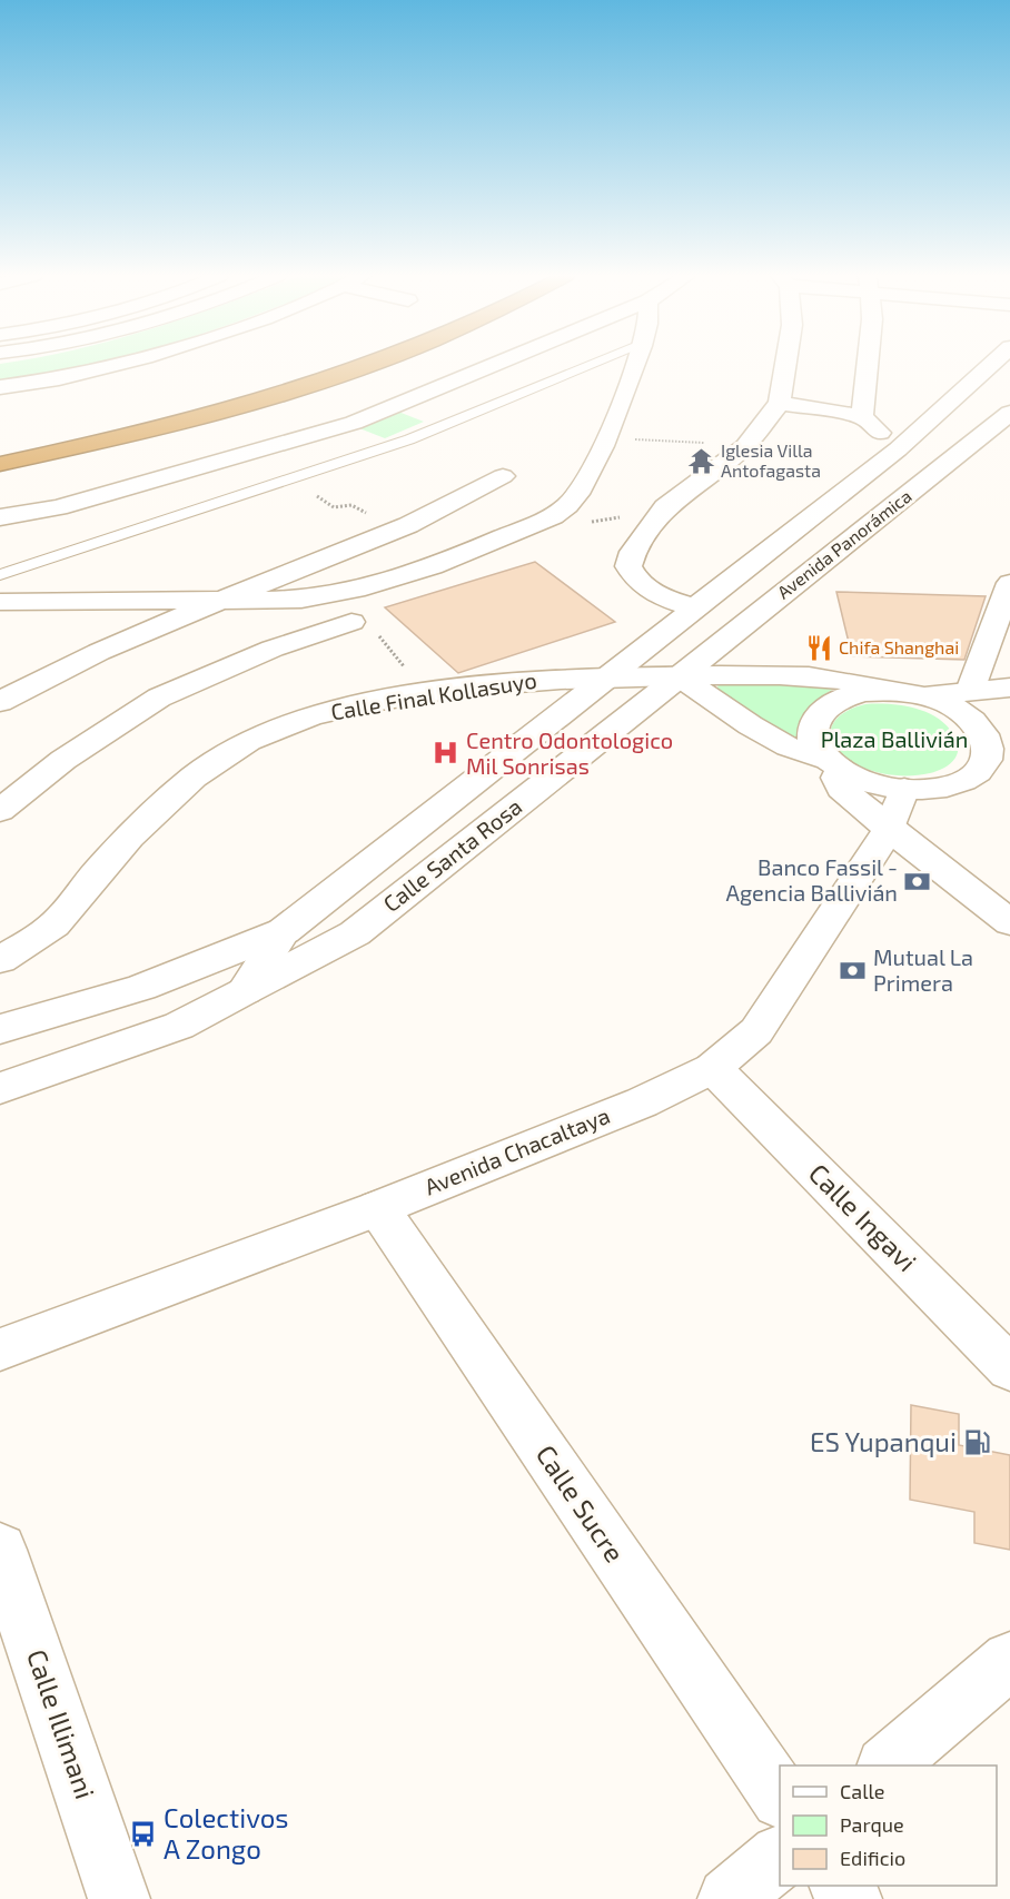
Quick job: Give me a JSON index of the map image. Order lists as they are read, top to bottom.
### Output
{
  "streets": {
    "street": [
      "Avenida Panorámica",
      "Calle Final Kollasuyo",
      "Calle Santa Rosa",
      "Avenida Chacaltaya",
      "Calle Ingavi",
      "Calle Sucre",
      "Calle Illimani"
    ]
  },
  "crossings": [
    ["Avenida Panorámica", "Calle Final Kollasuyo"],
    ["Avenida Panorámica", "Calle Santa Rosa"],
    ["Calle Final Kollasuyo", "Calle Santa Rosa"],
    ["Avenida Chacaltaya", "Calle Ingavi"],
    ["Avenida Chacaltaya", "Calle Sucre"]
  ],
  "parks": ["Plaza Ballivián"],
  "places": {
    "temple": ["Iglesia Villa Antofagasta"],
    "restaurant": ["Chifa Shanghai"],
    "hospital": ["Centro Odontologico Mil Sonrisas"],
    "bank": ["Banco Fassil - Agencia Ballivián", "Mutual La Primera"],
    "fuel station": ["ES Yupanqui"],
    "bus stop": ["Colectivos A Zongo"]
  },
  "legend": ["Calle", "Parque", "Edificio"]
}
